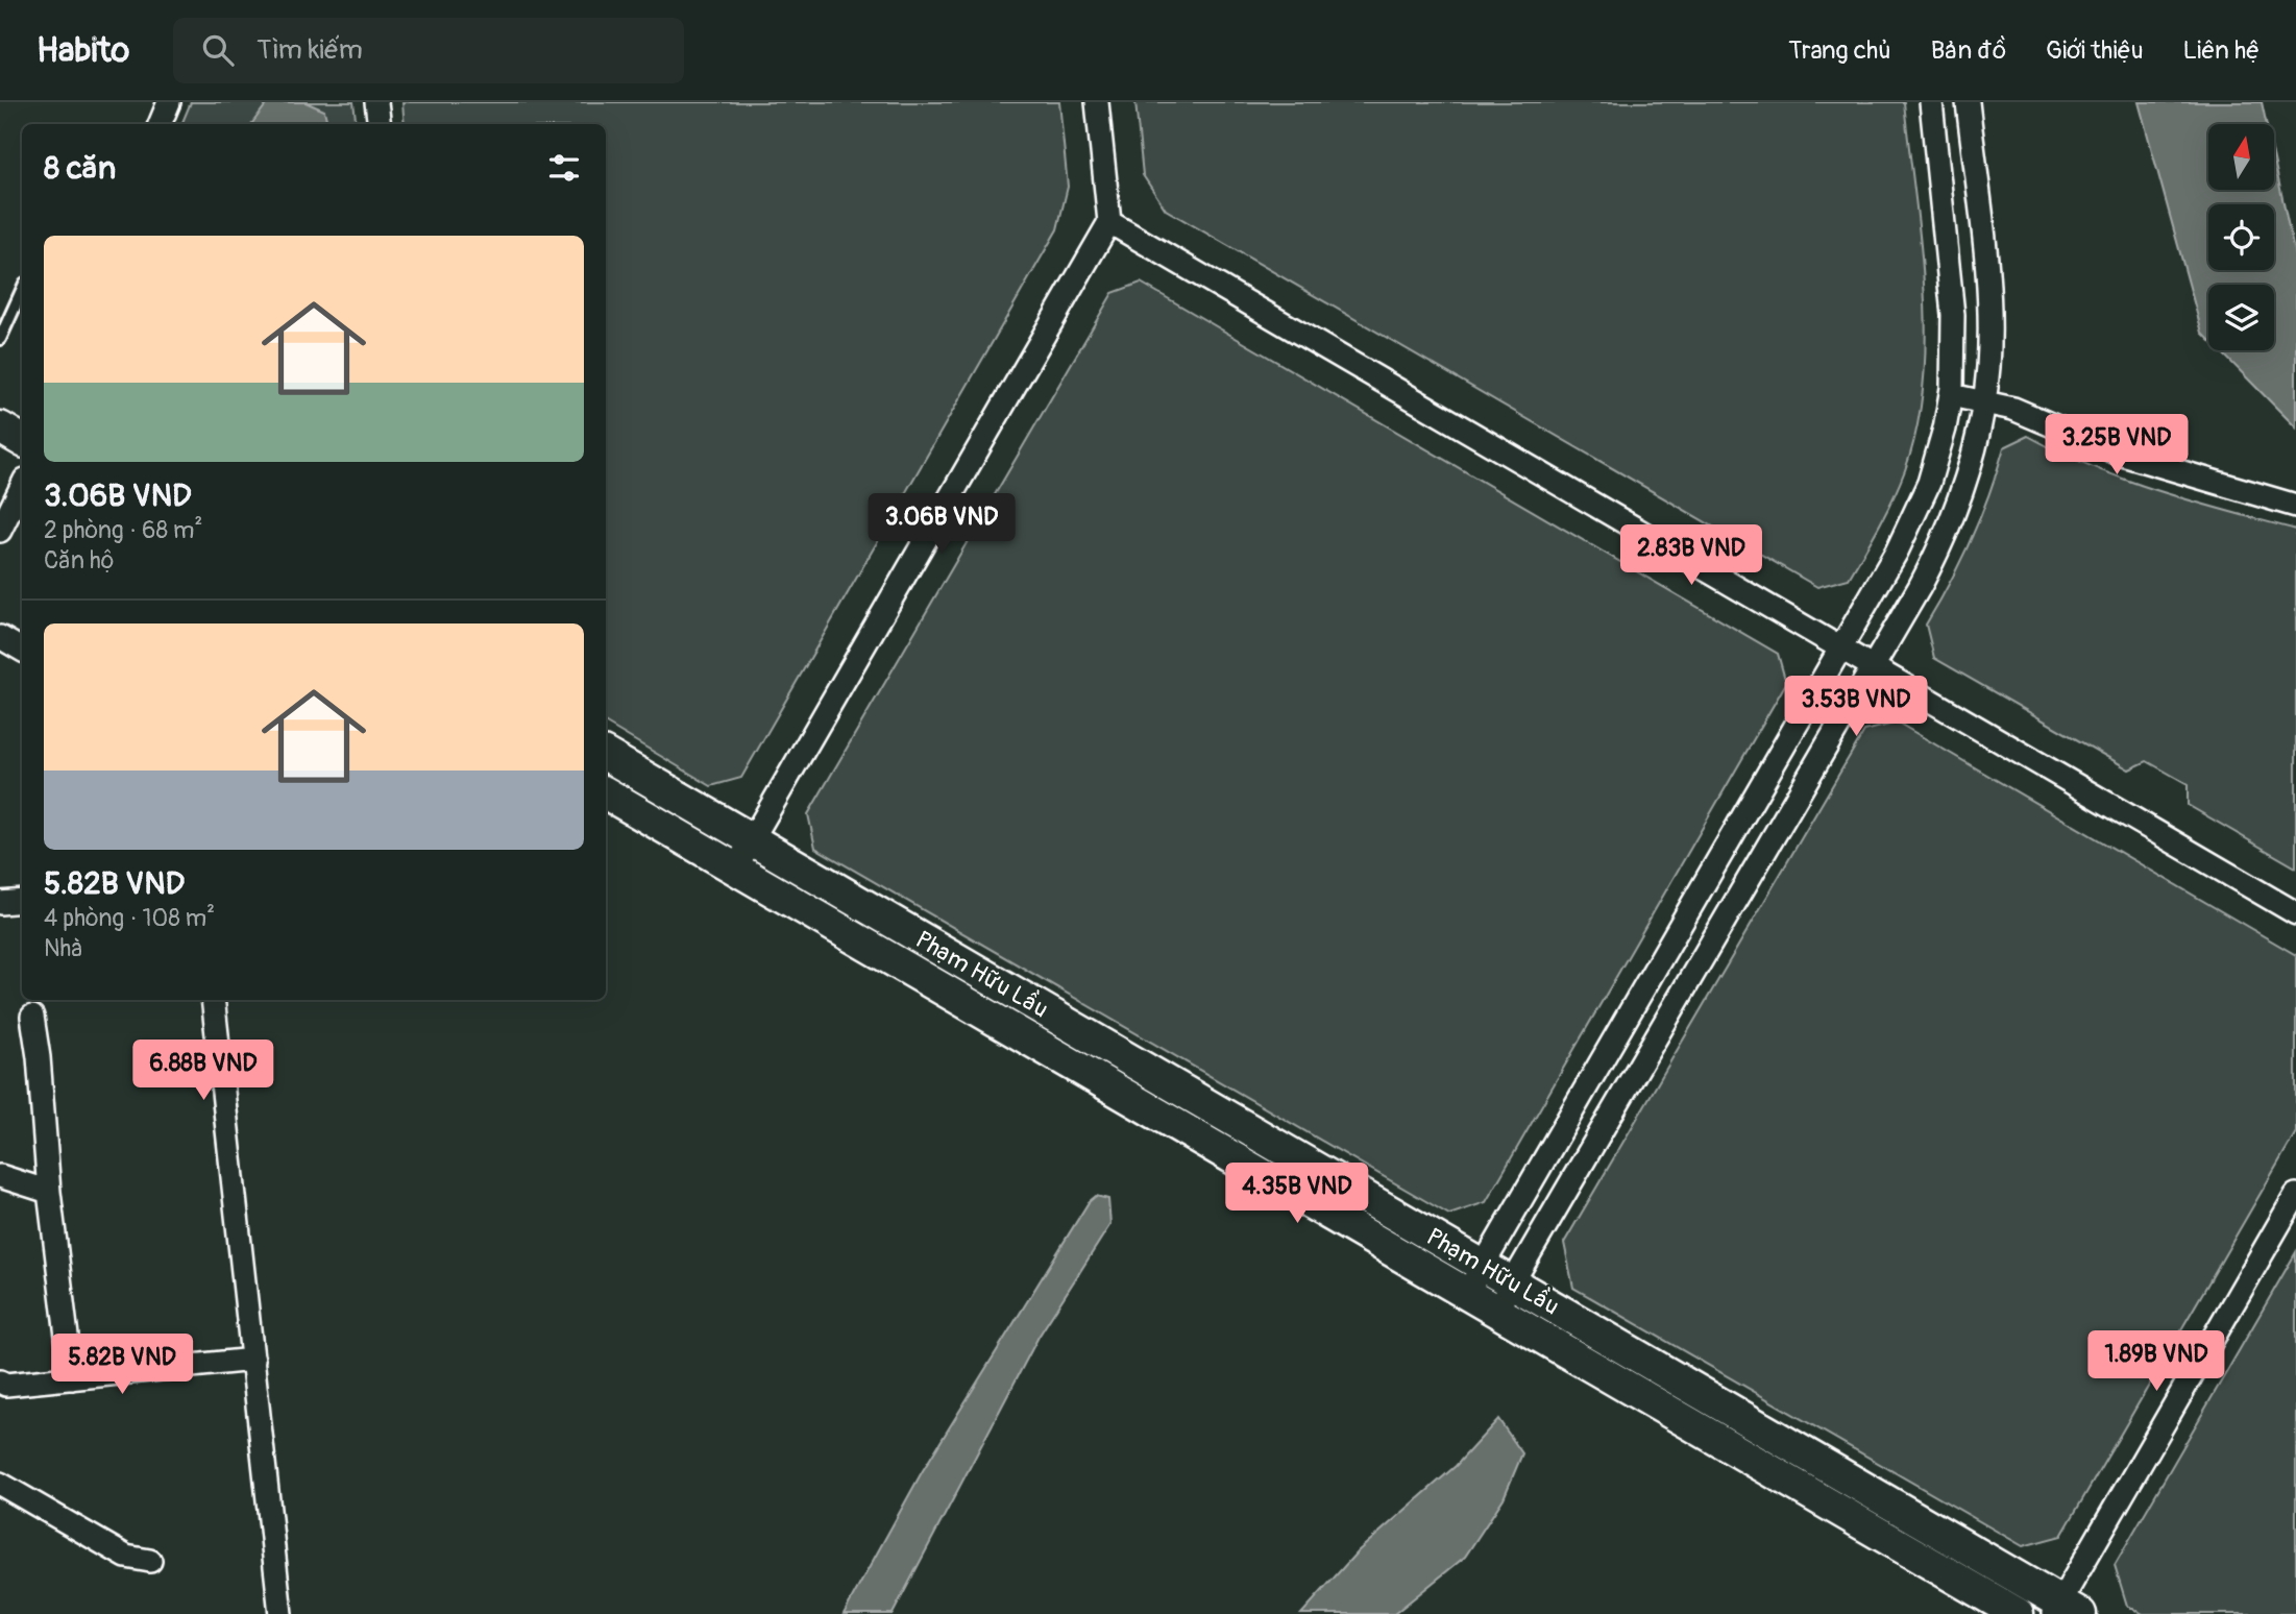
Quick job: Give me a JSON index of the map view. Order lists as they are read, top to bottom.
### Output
{
  "streets": {
    "main road": ["Phạm Hữu Lầu"]
  },
  "north": "top",
  "page": {
    "header": "Habito",
    "search": "Tìm kiếm",
    "nav": [
      "Trang chủ",
      "Bản đồ",
      "Giới thiệu",
      "Liên hệ"
    ],
    "heading": "8 căn",
    "list": [
      {
        "name": "3.06B VND",
        "note": "2 phòng · 68 m² · Căn hộ"
      },
      {
        "name": "5.82B VND",
        "note": "4 phòng · 108 m² · Nhà"
      }
    ],
    "price": [
      "3.25B VND",
      "3.06B VND",
      "2.83B VND",
      "3.53B VND",
      "6.88B VND",
      "4.35B VND",
      "1.89B VND",
      "5.82B VND"
    ]
  }
}
